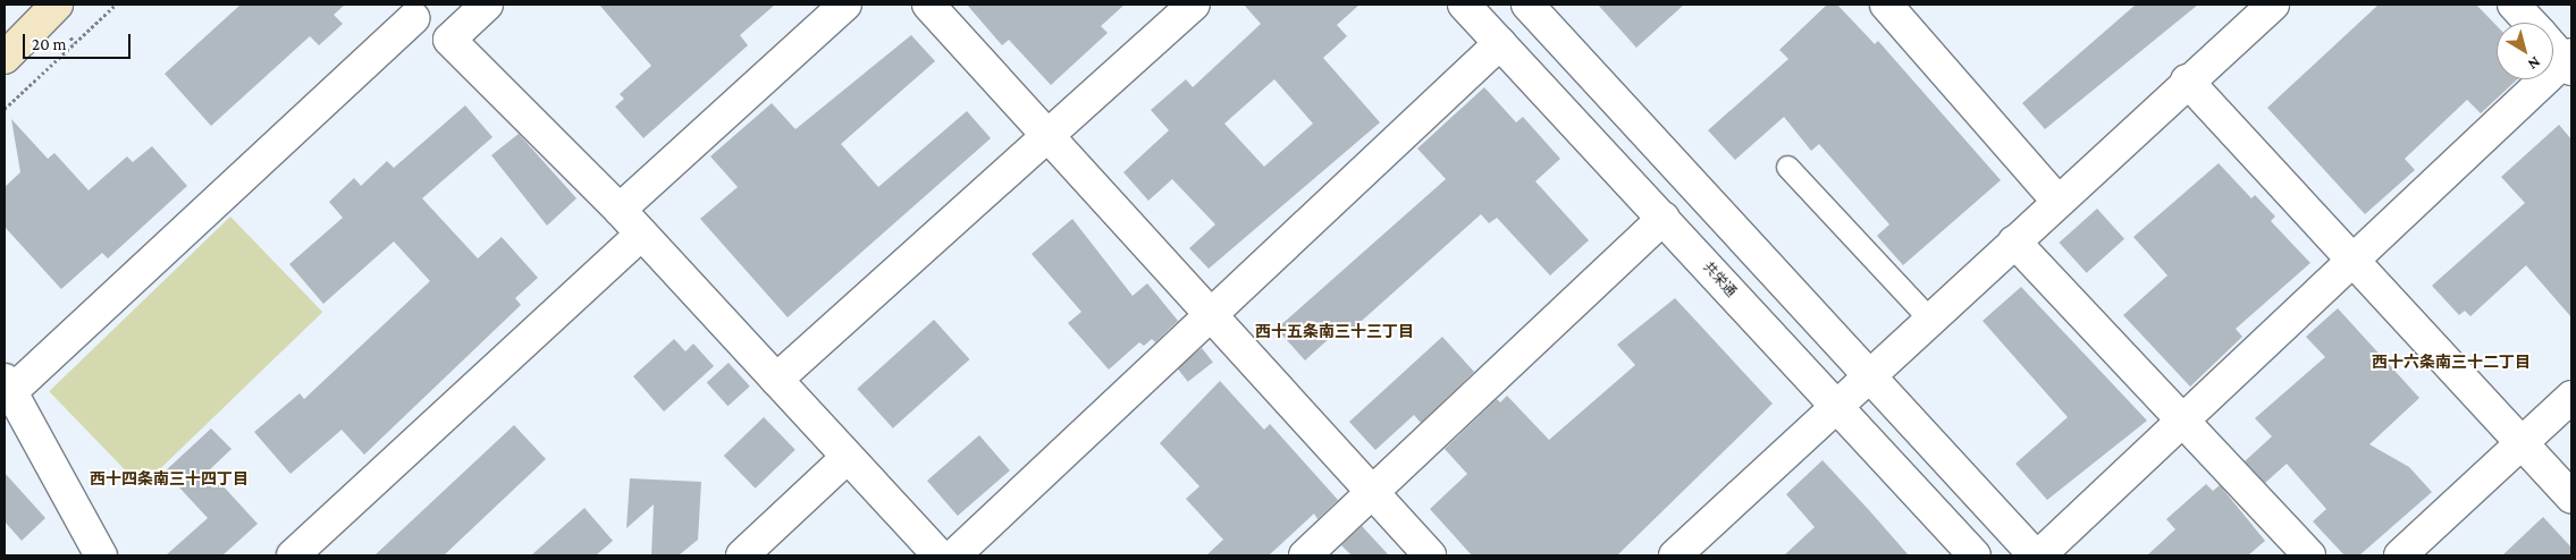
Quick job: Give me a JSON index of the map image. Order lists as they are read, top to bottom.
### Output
{
  "streets": {
    "street": ["共栄通"]
  },
  "districts": ["西十五条南三十三丁目", "西十六条南三十二丁目", "西十四条南三十四丁目"],
  "scale_bar": "20 m",
  "north": "bottom right"
}
